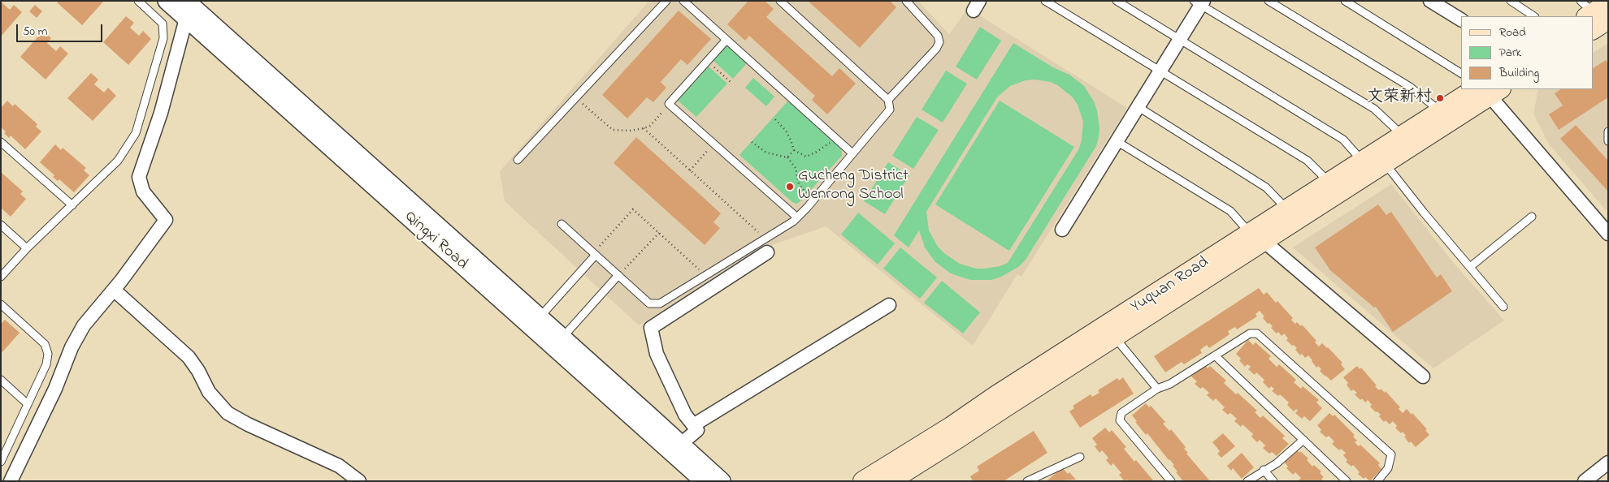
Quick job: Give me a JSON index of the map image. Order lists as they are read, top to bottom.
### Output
{
  "streets": {
    "main road": ["Yuquan Road"],
    "street": ["Qingxi Road"]
  },
  "places": ["文荣新村", "Gucheng District Wenrong School"],
  "legend": ["Road", "Park", "Building"],
  "scale_bar": "50 m"
}
